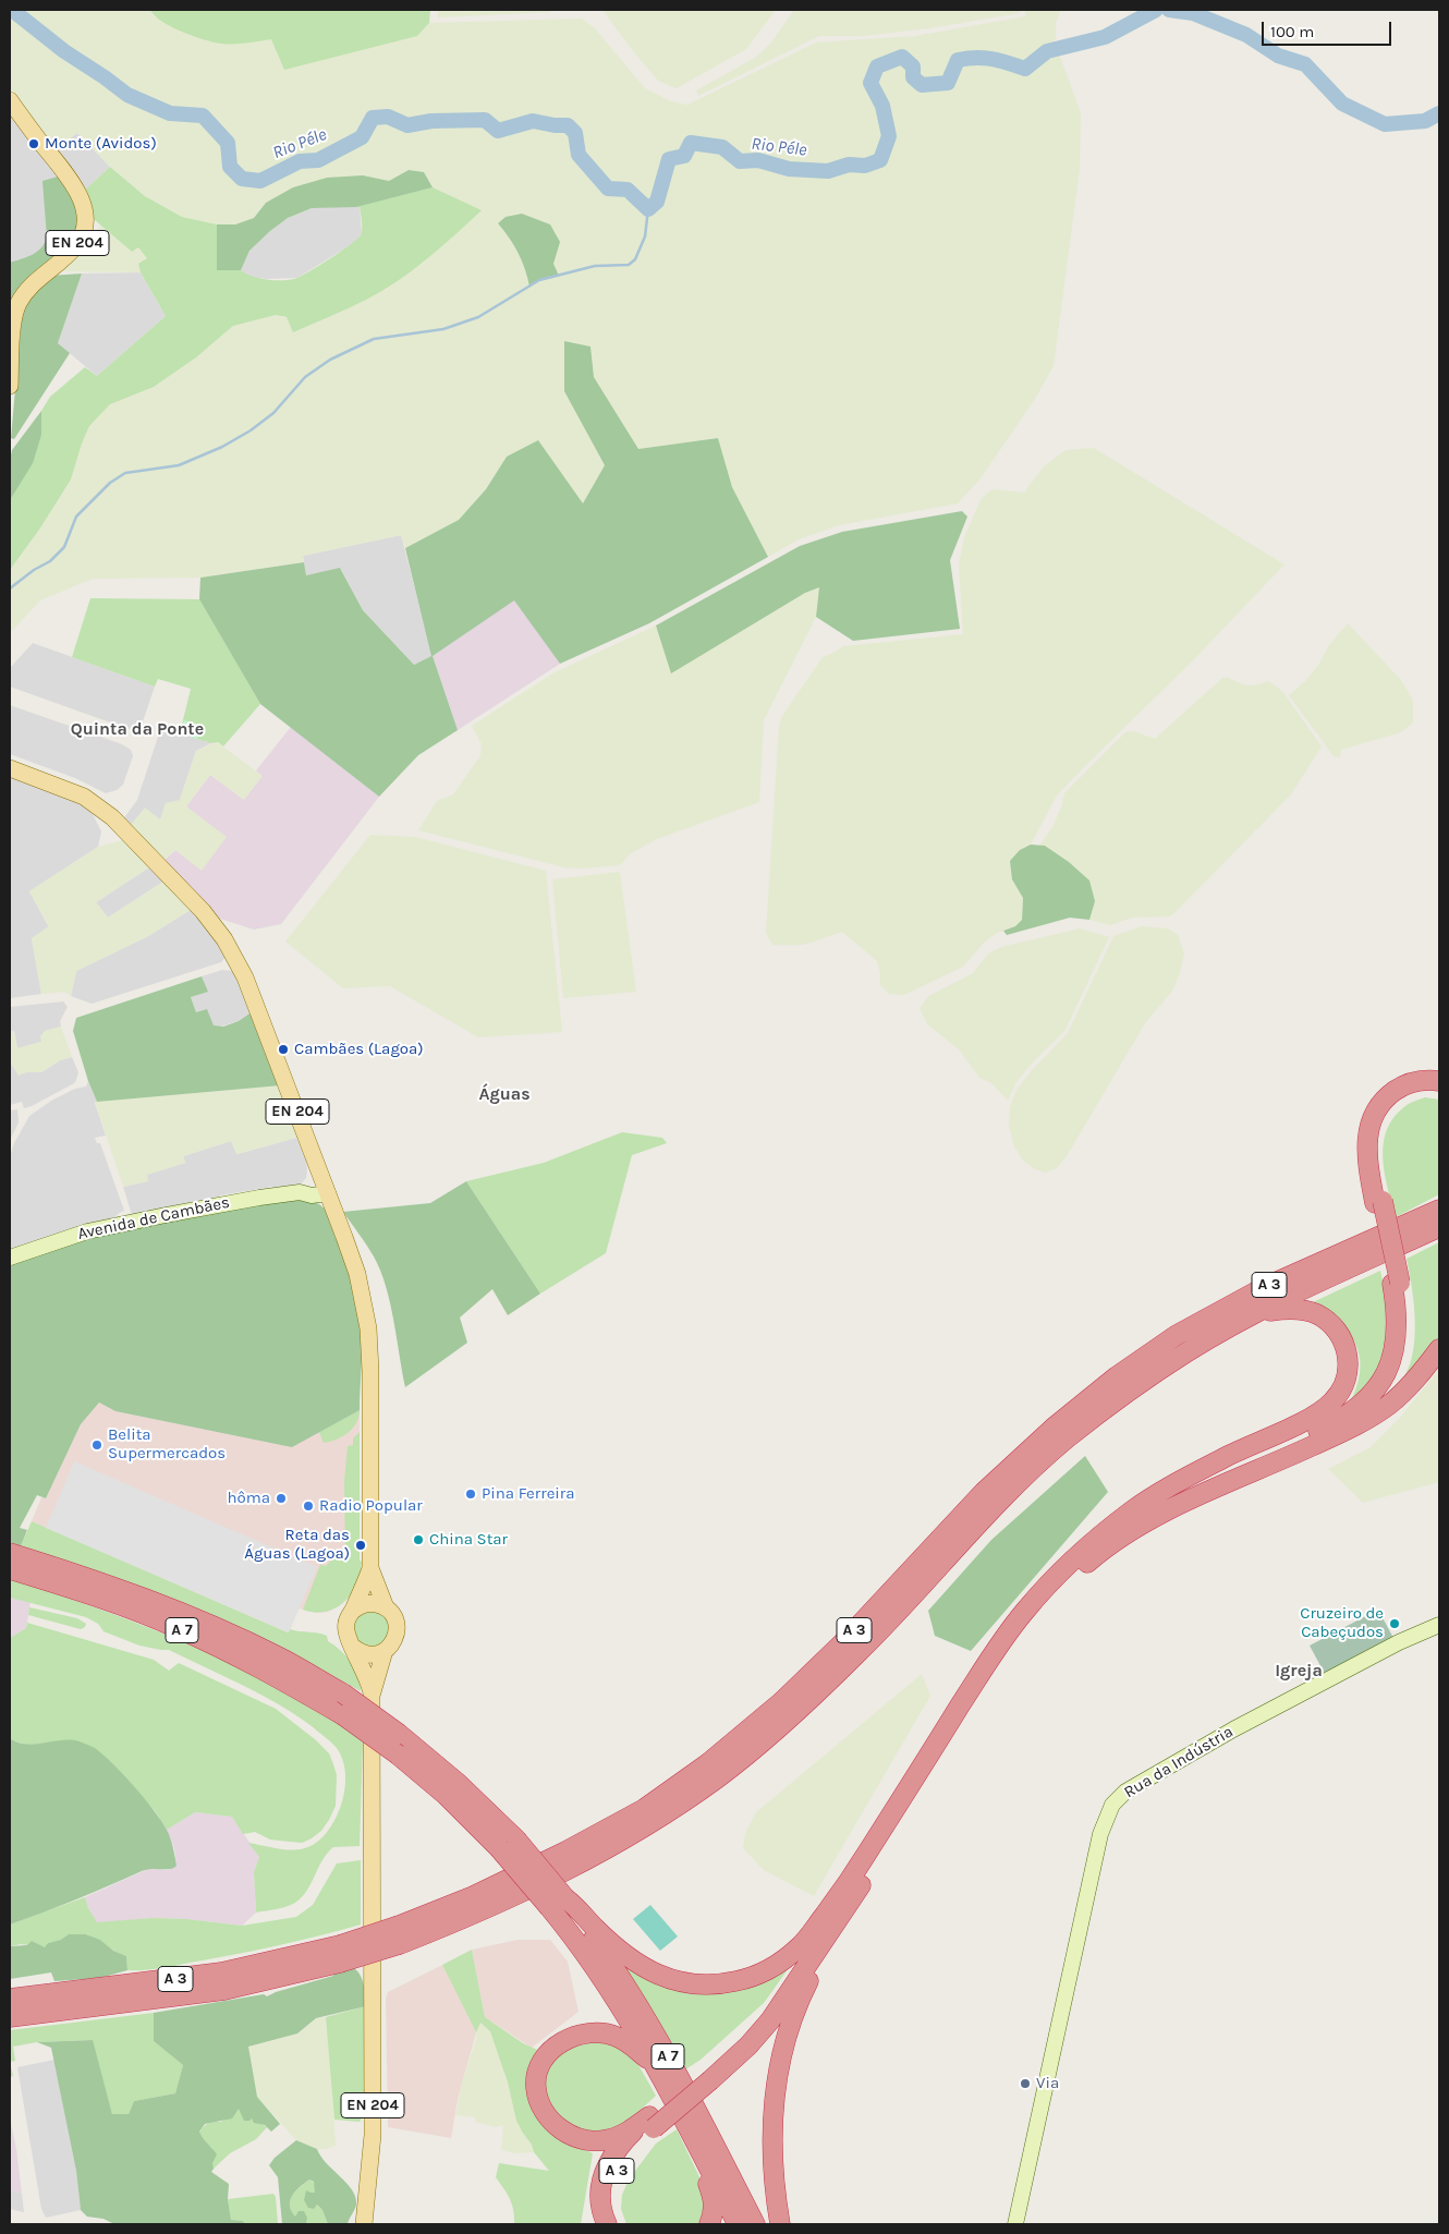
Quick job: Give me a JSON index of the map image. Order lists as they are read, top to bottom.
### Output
{
  "streets": {
    "highway": ["A 3", "A 7"],
    "main road": ["EN 204"],
    "street": ["Avenida de Cambães", "Rua da Indústria"]
  },
  "crossings": [
    ["EN 204", "Avenida de Cambães"]
  ],
  "districts": ["Quinta da Ponte", "Águas", "Igreja"],
  "water": ["Rio Péle"],
  "places": [
    "Monte (Avidos)",
    "Cambães (Lagoa)",
    "Belita Supermercados",
    "Pina Ferreira",
    "hôma",
    "Radio Popular",
    "China Star",
    "Reta das Águas (Lagoa)",
    "Cruzeiro de Cabeçudos",
    "Via"
  ],
  "scale_bar": "100 m"
}
